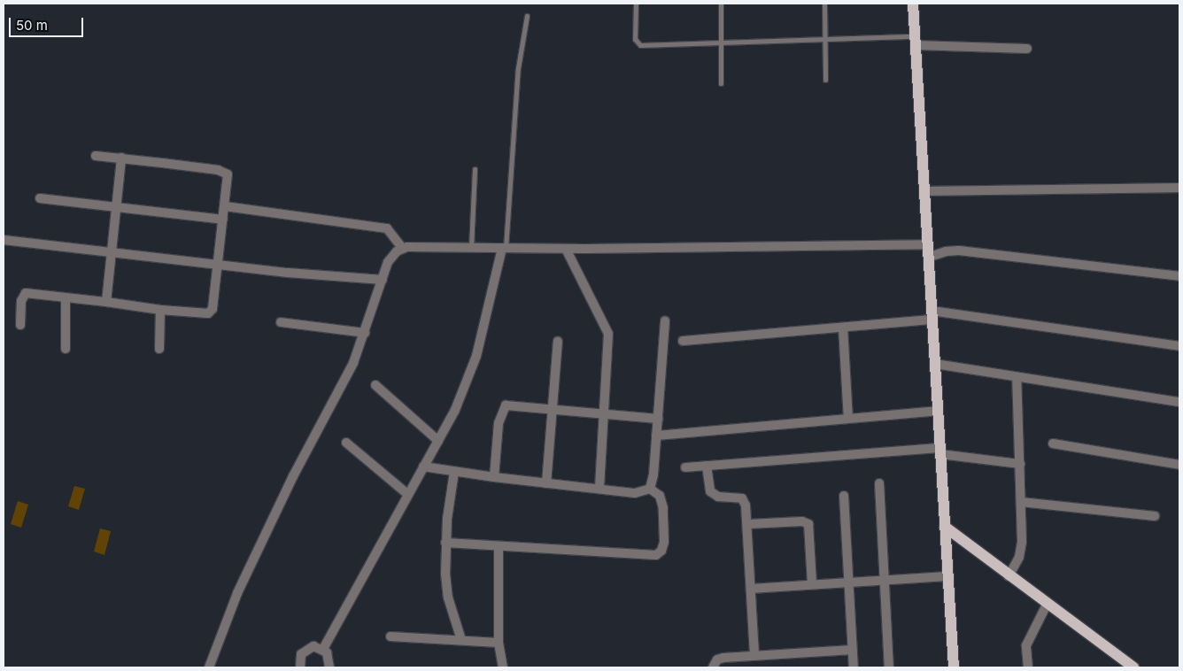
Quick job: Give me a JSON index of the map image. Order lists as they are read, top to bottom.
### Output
{
  "scale_bar": "50 m"
}
